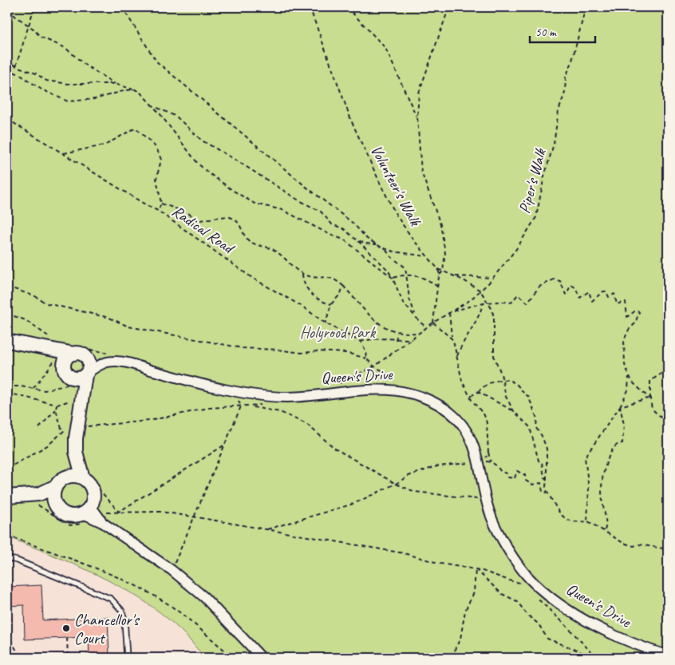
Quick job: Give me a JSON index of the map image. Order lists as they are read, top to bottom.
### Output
{
  "streets": {
    "street": ["Queen's Drive"],
    "path": ["Piper's Walk", "Volunteer's Walk", "Radical Road"]
  },
  "crossings": [
    ["Piper's Walk", "Volunteer's Walk"]
  ],
  "parks": ["Holyrood Park"],
  "places": ["Chancellor's Court"],
  "scale_bar": "50 m"
}
